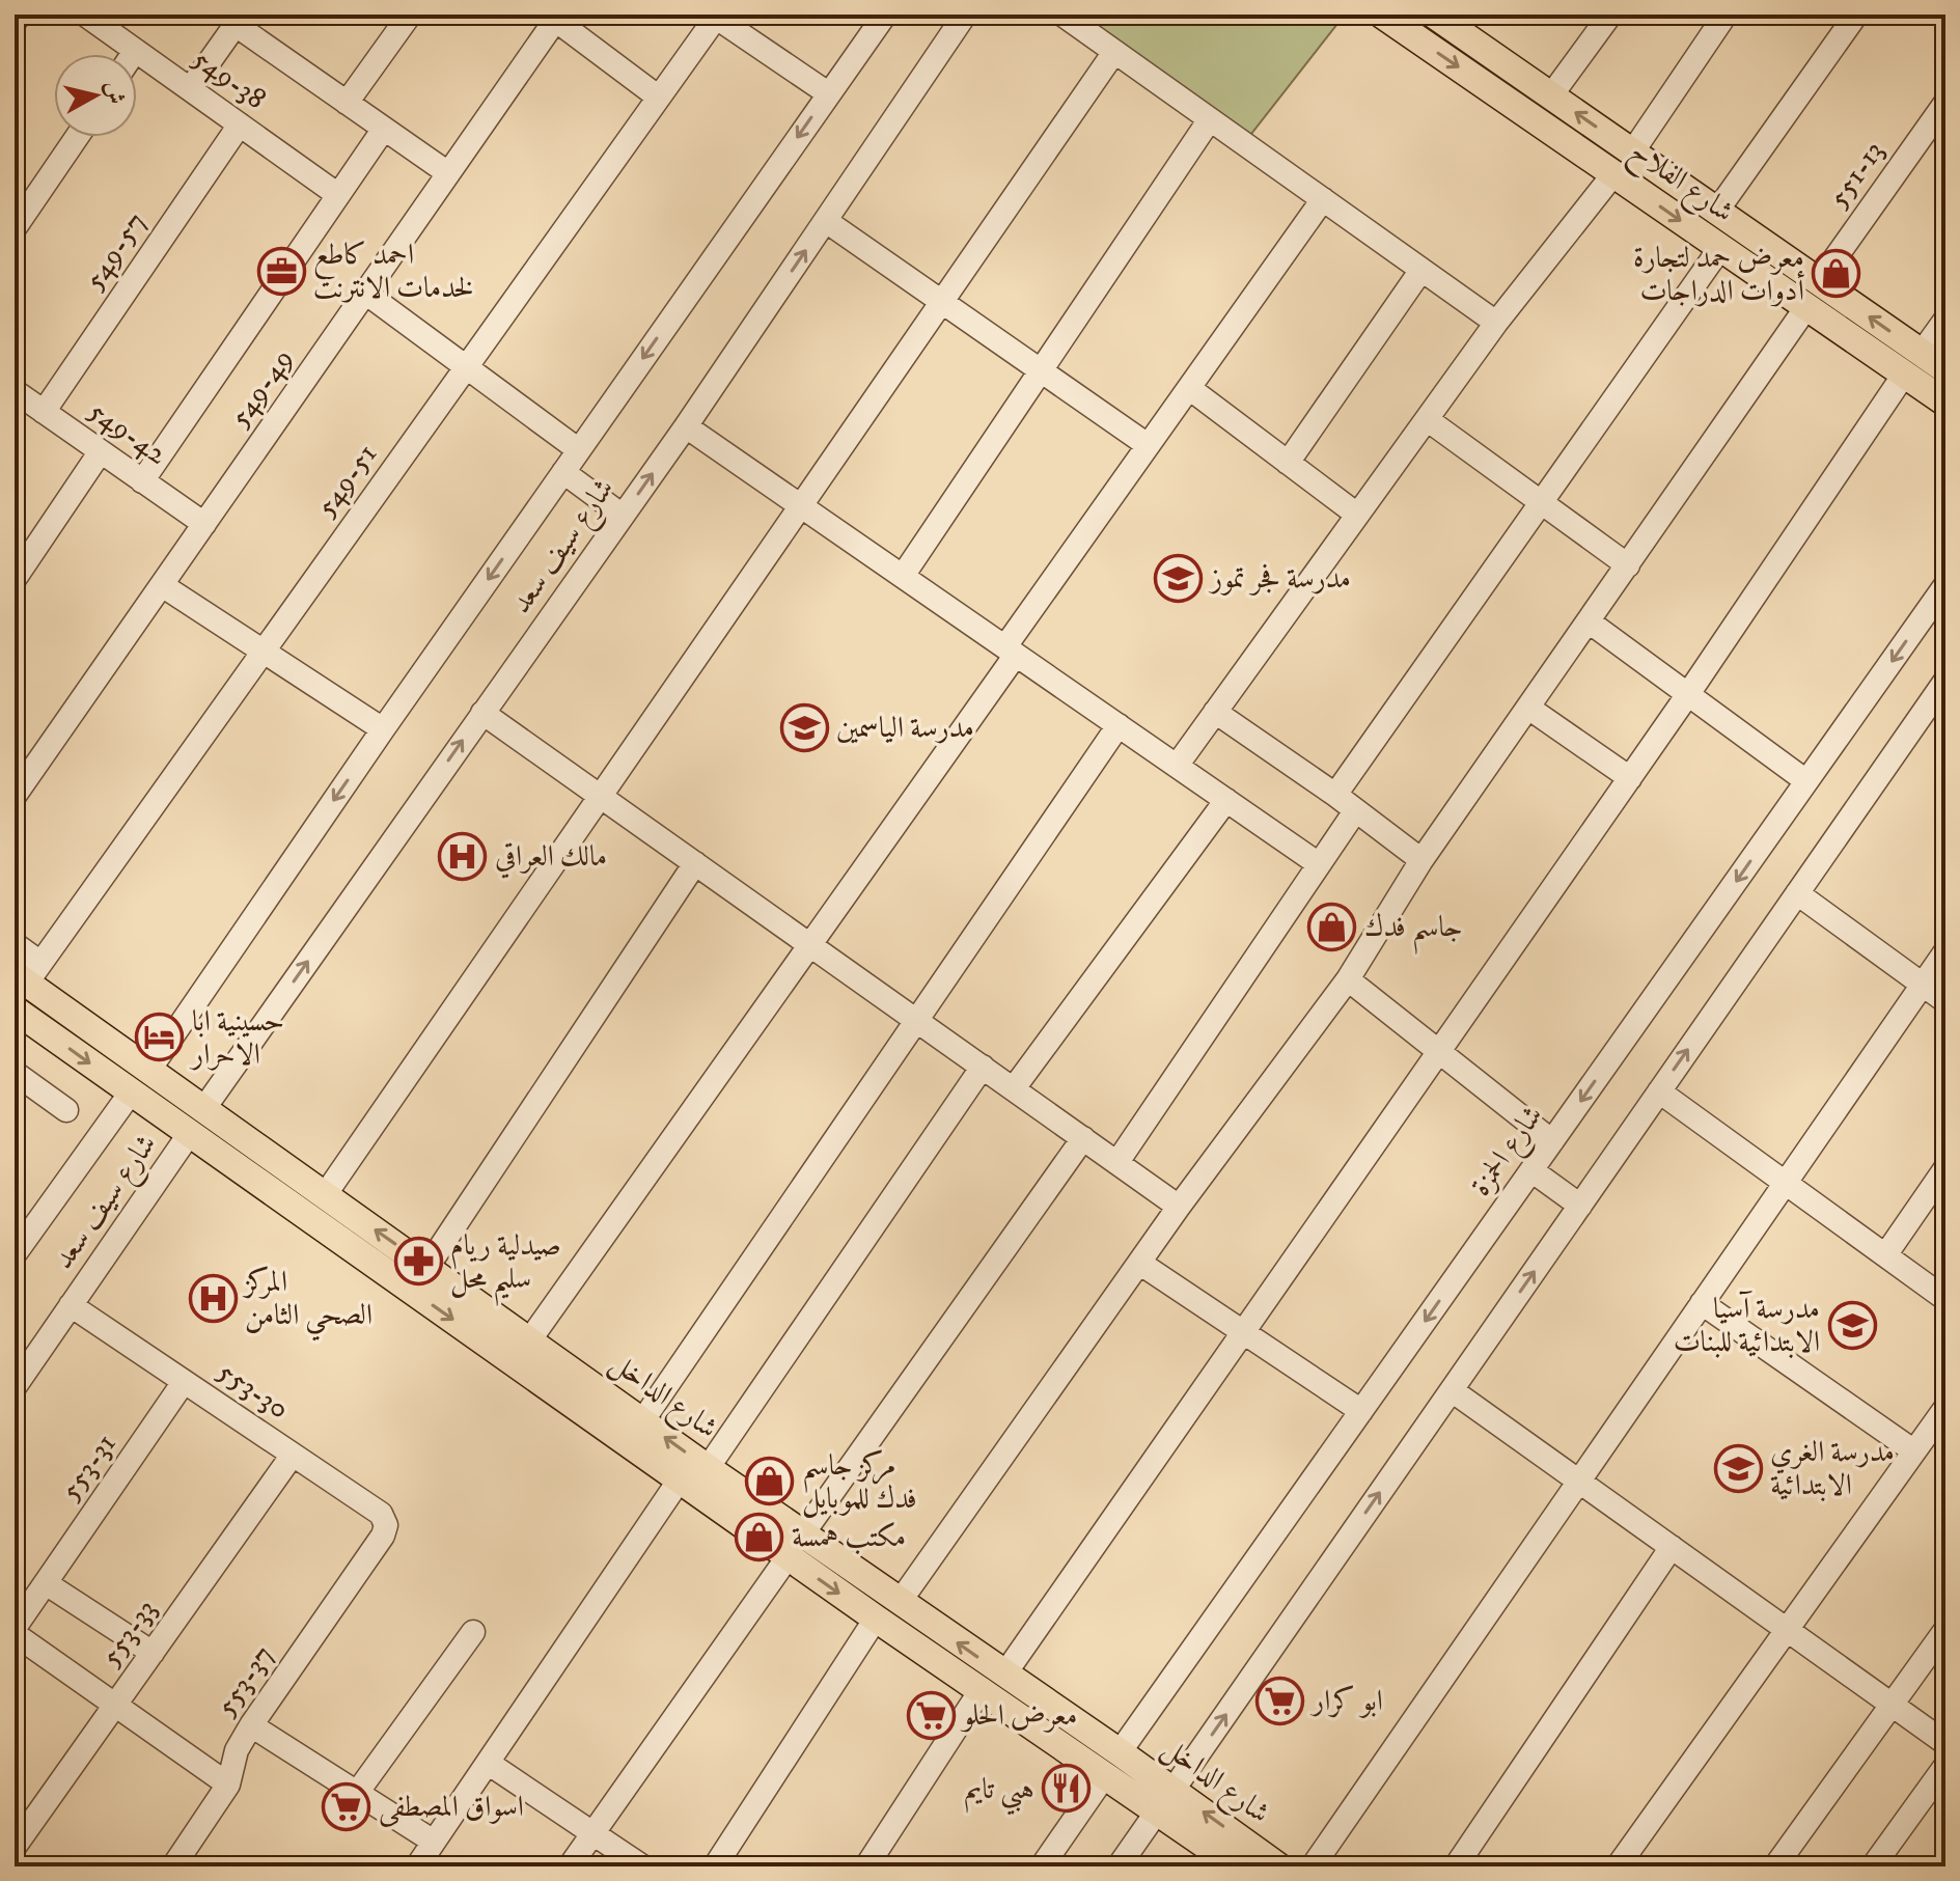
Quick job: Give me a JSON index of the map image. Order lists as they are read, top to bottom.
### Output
{
  "streets": {
    "main road": ["شارع الفلاح", "شارع الداخل"],
    "street": [
      "549-38",
      "551-13",
      "549-57",
      "549-49",
      "549-42",
      "549-51",
      "شارع سيف سعد",
      "شارع الحمزة",
      "553-30",
      "553-31",
      "553-33",
      "553-37"
    ]
  },
  "crossings": [
    ["549-38", "549-57"],
    ["551-13", "شارع الفلاح"],
    ["549-57", "549-42"],
    ["549-49", "549-42"],
    ["549-51", "شارع الداخل"],
    ["شارع سيف سعد", "553-30"],
    ["شارع سيف سعد", "شارع الداخل"],
    ["شارع الحمزة", "شارع الداخل"],
    ["553-30", "553-31"],
    ["553-30", "553-33"],
    ["553-30", "553-37"]
  ],
  "places": {
    "office": ["احمد كاطع لخدمات الانترنت"],
    "shop": [
      "معرض حمد لتجارة أدوات الدراجات",
      "جاسم فدك",
      "مركز جاسم فدك للموبايل",
      "مكتب همسة"
    ],
    "school or university": [
      "مدرسة فجر تموز",
      "مدرسة الياسمين",
      "مدرسة آسيا الابتدائية للبنات",
      "مدرسة الغري الابتدائية"
    ],
    "hospital": ["مالك العراقي", "المركز الصحي الثامن"],
    "hotel": ["حسينية ابا الاحرار"],
    "pharmacy": ["صيدلية ريام سليم محل"],
    "supermarket": ["ابو كرار", "معرض الحلو", "اسواق المصطفى"],
    "restaurant": ["هبي تايم"]
  },
  "north": "right"
}
